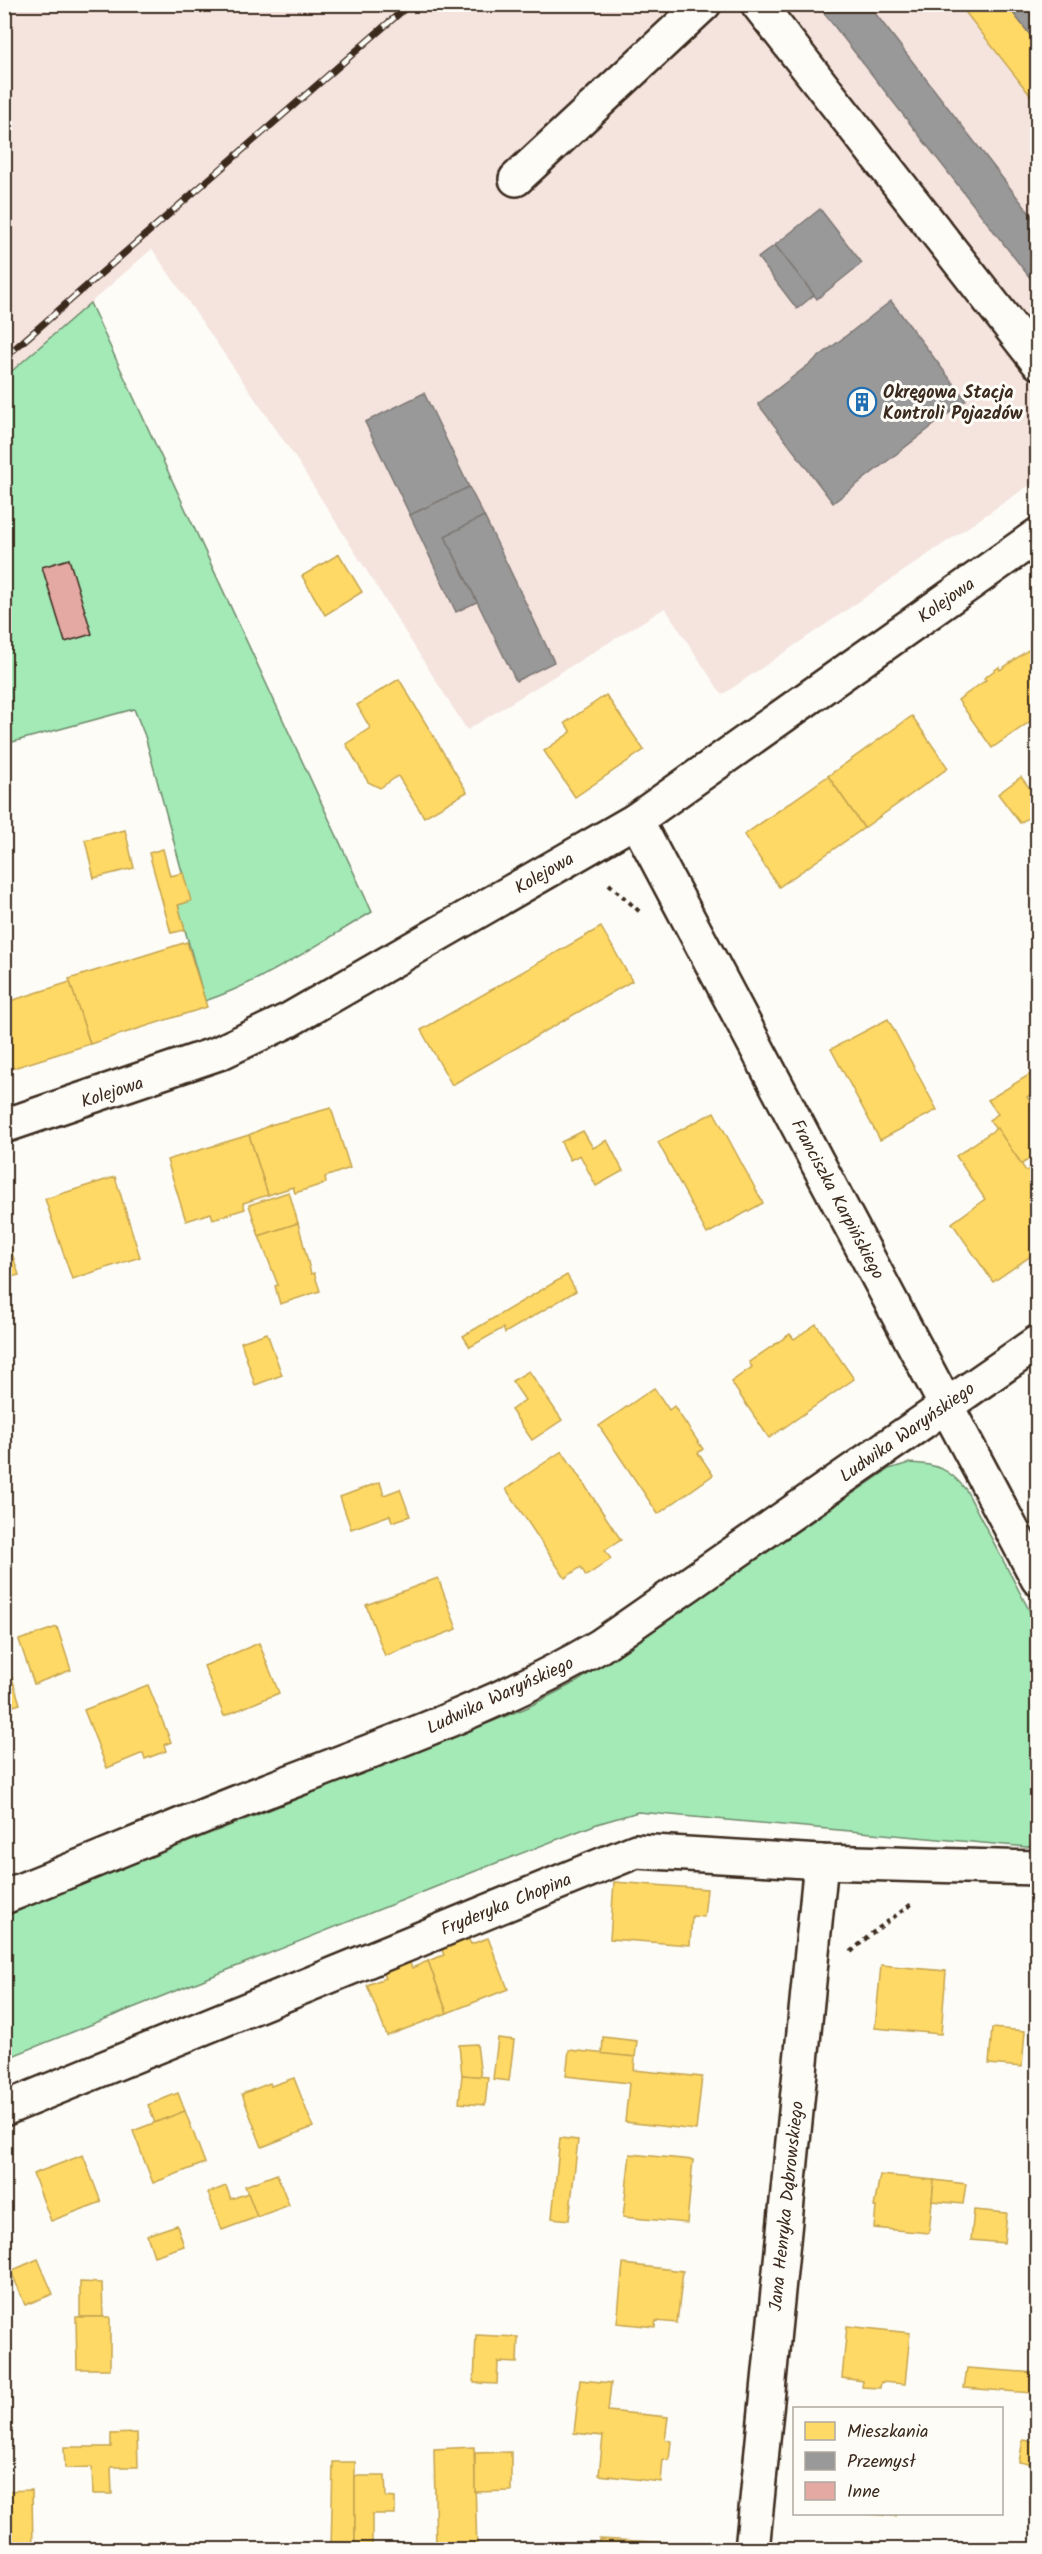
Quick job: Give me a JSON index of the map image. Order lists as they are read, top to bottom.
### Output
{
  "streets": {
    "street": [
      "Kolejowa",
      "Franciszka Karpińskiego",
      "Ludwika Waryńskiego",
      "Fryderyka Chopina",
      "Jana Henryka Dąbrowskiego"
    ]
  },
  "crossings": [
    ["Kolejowa", "Franciszka Karpińskiego"],
    ["Franciszka Karpińskiego", "Ludwika Waryńskiego"],
    ["Fryderyka Chopina", "Jana Henryka Dąbrowskiego"]
  ],
  "places": {
    "building": ["Okręgowa Stacja Kontroli Pojazdów"]
  },
  "legend": ["Mieszkania", "Przemysł", "Inne"]
}
